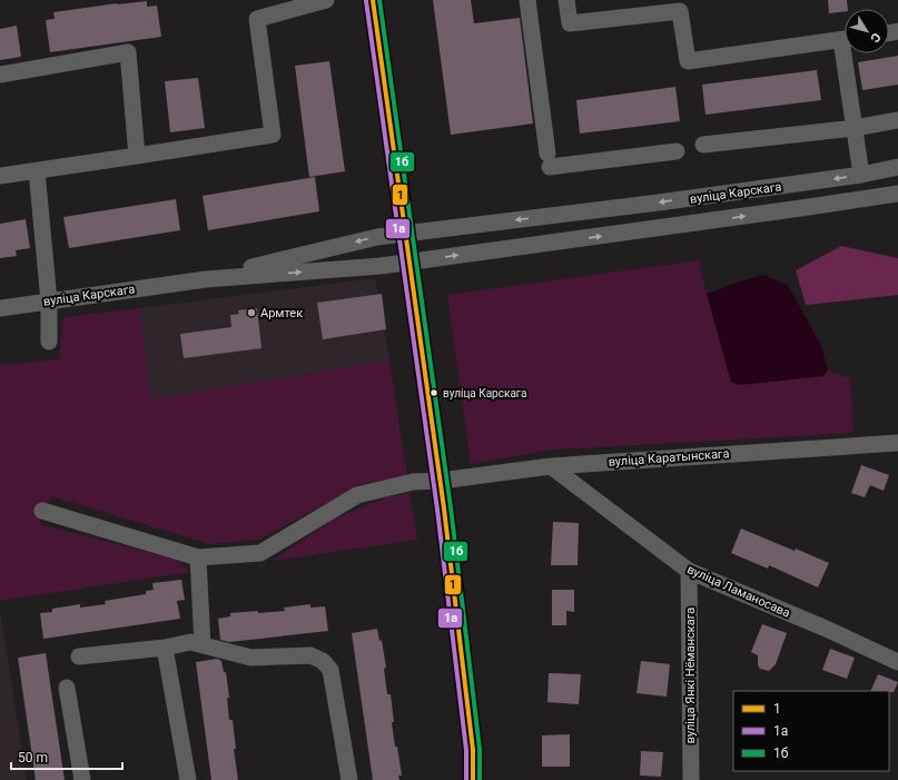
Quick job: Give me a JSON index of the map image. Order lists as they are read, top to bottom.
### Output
{
  "streets": {
    "street": [
      "вуліца Карскага",
      "вуліца Каратынскага",
      "вуліца Ламаносава",
      "вуліца Янкі Нёманскага"
    ]
  },
  "crossings": [
    ["вуліца Каратынскага", "вуліца Ламаносава"],
    ["вуліца Ламаносава", "вуліца Янкі Нёманскага"]
  ],
  "places": ["Армтек", "вуліца Карскага"],
  "lines": ["transit line 1", "transit line 1б", "transit line 1а"],
  "legend": ["1", "1а", "1б"],
  "scale_bar": "50 m",
  "north": "bottom right"
}
